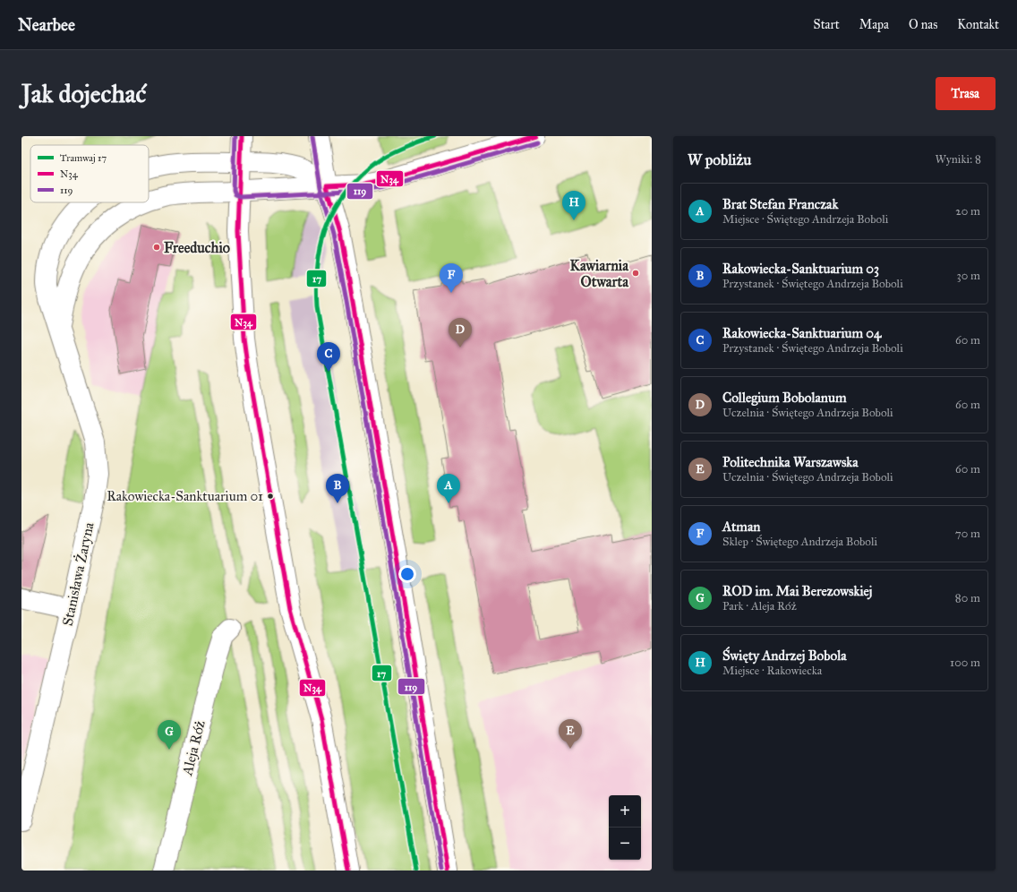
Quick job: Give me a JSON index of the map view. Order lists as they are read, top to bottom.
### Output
{
  "streets": {
    "street": ["Stanisława Żaryna", "Aleja Róż"]
  },
  "places": ["Freeduchio", "Kawiarnia Otwarta", "Rakowiecka-Sanktuarium 01"],
  "lines": ["tram line 17", "transit line N34", "transit line 119"],
  "legend": ["Tramwaj 17", "N34", "119"],
  "page": {
    "header": "Nearbee",
    "nav": [
      "Start",
      "Mapa",
      "O nas",
      "Kontakt"
    ],
    "buttons": "Trasa",
    "title": "Jak dojechać",
    "heading": ["W pobliżu", "Wyniki: 8"],
    "list": [
      {
        "mark": "A",
        "name": "Brat Stefan Franczak",
        "note": "Miejsce · Świętego Andrzeja Boboli",
        "value": "20 m"
      },
      {
        "mark": "B",
        "name": "Rakowiecka-Sanktuarium 03",
        "note": "Przystanek · Świętego Andrzeja Boboli",
        "value": "30 m"
      },
      {
        "mark": "C",
        "name": "Rakowiecka-Sanktuarium 04",
        "note": "Przystanek · Świętego Andrzeja Boboli",
        "value": "60 m"
      },
      {
        "mark": "D",
        "name": "Collegium Bobolanum",
        "note": "Uczelnia · Świętego Andrzeja Boboli",
        "value": "60 m"
      },
      {
        "mark": "E",
        "name": "Politechnika Warszawska",
        "note": "Uczelnia · Świętego Andrzeja Boboli",
        "value": "60 m"
      },
      {
        "mark": "F",
        "name": "Atman",
        "note": "Sklep · Świętego Andrzeja Boboli",
        "value": "70 m"
      },
      {
        "mark": "G",
        "name": "ROD im. Mai Berezowskiej",
        "note": "Park · Aleja Róż",
        "value": "80 m"
      },
      {
        "mark": "H",
        "name": "Święty Andrzej Bobola",
        "note": "Miejsce · Rakowiecka",
        "value": "100 m"
      }
    ],
    "pins": [
      "H",
      "F",
      "D",
      "C",
      "A",
      "B",
      "E",
      "G"
    ],
    "map_buttons": ["+", "−"]
  }
}
